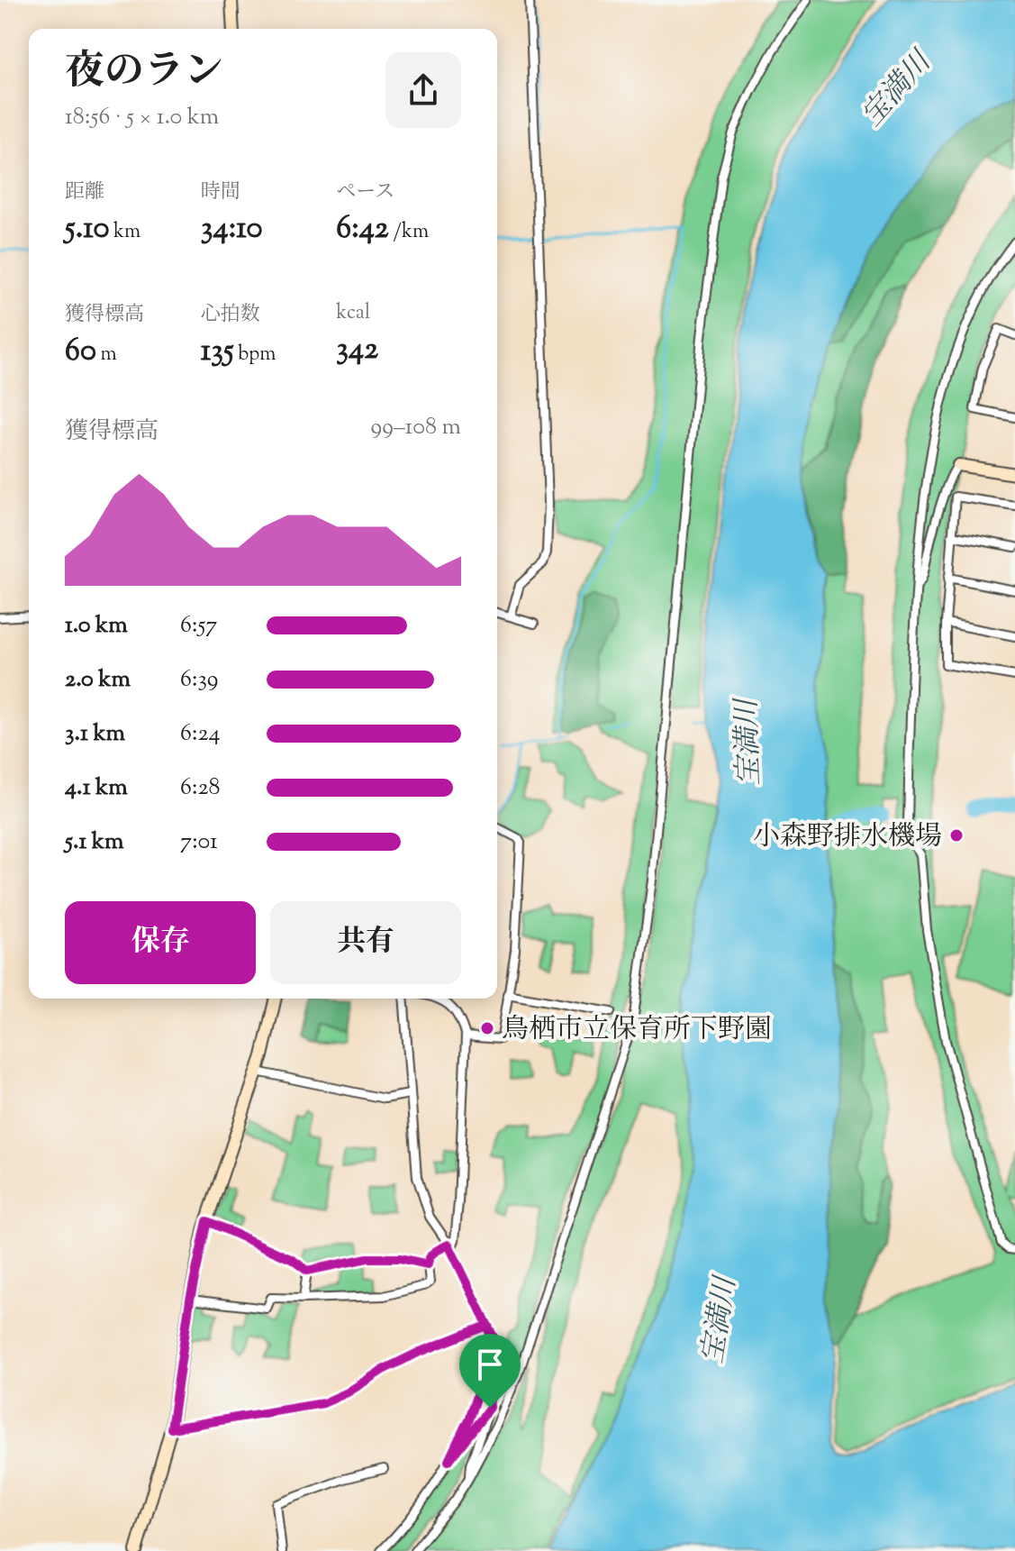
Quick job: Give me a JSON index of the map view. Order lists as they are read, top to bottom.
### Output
{
  "water": ["宝満川"],
  "places": ["小森野排水機場", "鳥栖市立保育所下野園"],
  "page": {
    "heading": ["夜のラン", "18:56 · 5 × 1.0 km"],
    "stats": [
      ["距離", "5.10 km"],
      ["時間", "34:10"],
      ["ペース", "6:42 /km"],
      ["獲得標高", "60 m"],
      ["心拍数", "135 bpm"],
      ["kcal", "342"]
    ],
    "chart": ["獲得標高", "99–108 m"],
    "list": [
      {
        "name": "1.0 km",
        "note": "6:57"
      },
      {
        "name": "2.0 km",
        "note": "6:39"
      },
      {
        "name": "3.1 km",
        "note": "6:24"
      },
      {
        "name": "4.1 km",
        "note": "6:28"
      },
      {
        "name": "5.1 km",
        "note": "7:01"
      }
    ],
    "buttons": ["保存", "共有"]
  }
}
